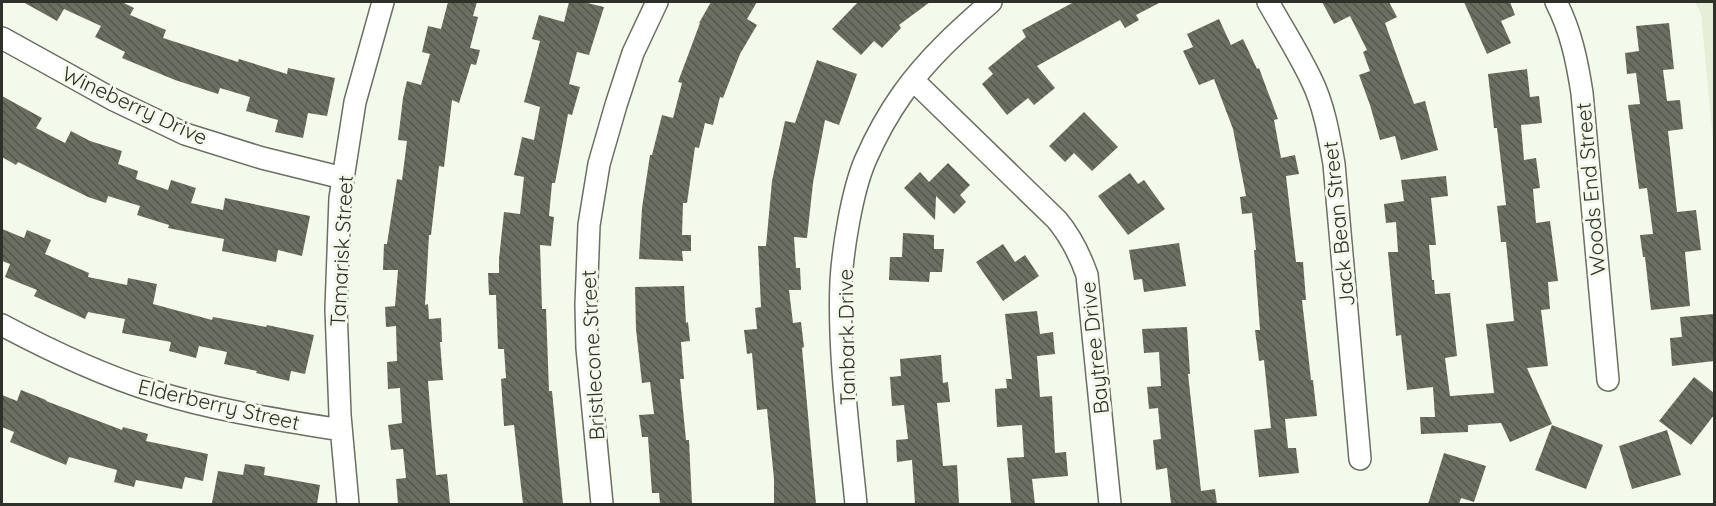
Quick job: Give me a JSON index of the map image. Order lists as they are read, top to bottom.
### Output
{
  "streets": {
    "street": [
      "Wineberry Drive",
      "Woods End Street",
      "Jack Bean Street",
      "Tamarisk Street",
      "Tanbark Drive",
      "Baytree Drive",
      "Bristlecone Street",
      "Elderberry Street"
    ]
  },
  "crossings": [
    ["Wineberry Drive", "Tamarisk Street"],
    ["Tamarisk Street", "Elderberry Street"],
    ["Tanbark Drive", "Baytree Drive"]
  ]
}
